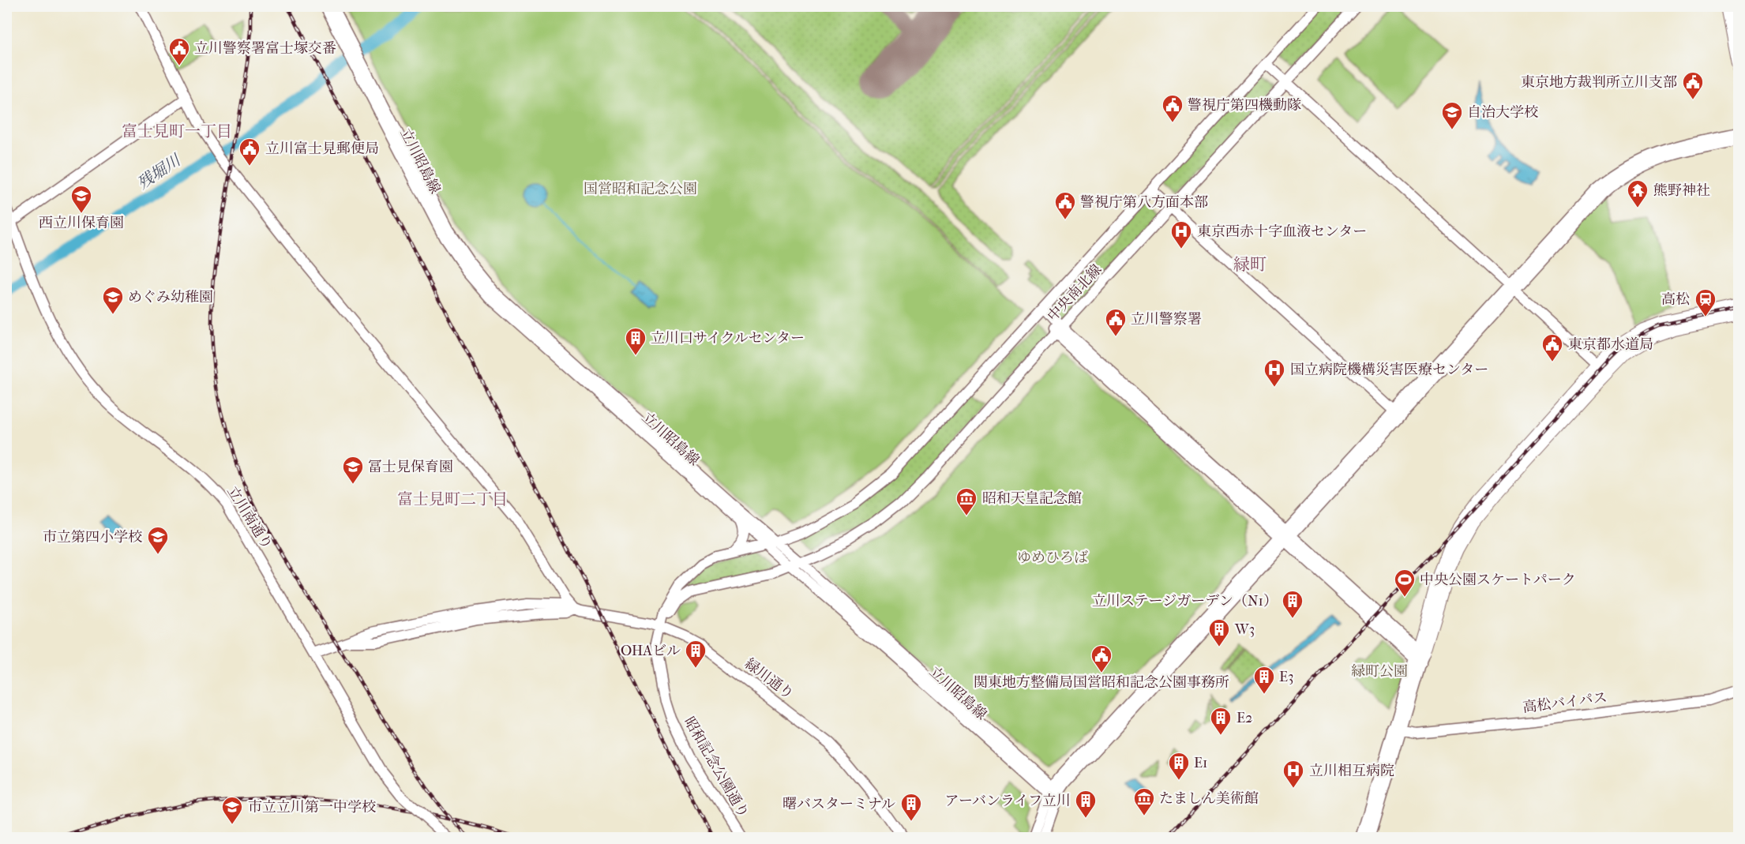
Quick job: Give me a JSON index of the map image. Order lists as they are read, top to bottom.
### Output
{
  "streets": {
    "street": [
      "立川昭島線",
      "中央南北線",
      "立川南通り",
      "緑川通り",
      "高松バイパス",
      "昭和記念公園通り"
    ]
  },
  "crossings": [
    ["立川昭島線", "中央南北線"],
    ["中央南北線", "緑川通り"],
    ["中央南北線", "昭和記念公園通り"],
    ["立川南通り", "緑川通り"],
    ["緑川通り", "昭和記念公園通り"]
  ],
  "districts": ["富士見町一丁目", "緑町", "富士見町二丁目"],
  "water": ["残堀川"],
  "parks": ["国営昭和記念公園", "ゆめひろば", "緑町公園"],
  "places": {
    "public building": [
      "立川警察署富士塚交番",
      "東京地方裁判所立川支部",
      "警視庁第四機動隊",
      "立川富士見郵便局",
      "警視庁第八方面本部",
      "立川警察署",
      "東京都水道局",
      "関東地方整備局国営昭和記念公園事務所"
    ],
    "school or university": [
      "自治大学校",
      "西立川保育園",
      "めぐみ幼稚園",
      "冨士見保育園",
      "市立第四小学校",
      "市立立川第一中学校"
    ],
    "temple": ["熊野神社"],
    "hospital": ["東京西赤十字血液センター", "国立病院機構災害医療センター", "立川相互病院"],
    "station": ["高松"],
    "building": [
      "立川口サイクルセンター",
      "立川ステージガーデン（N1）",
      "W3",
      "OHAビル",
      "E3",
      "E2",
      "E1",
      "アーバンライフ立川",
      "曙バスターミナル"
    ],
    "museum": ["昭和天皇記念館", "たましん美術館"],
    "sports": ["中央公園スケートパーク"]
  }
}
